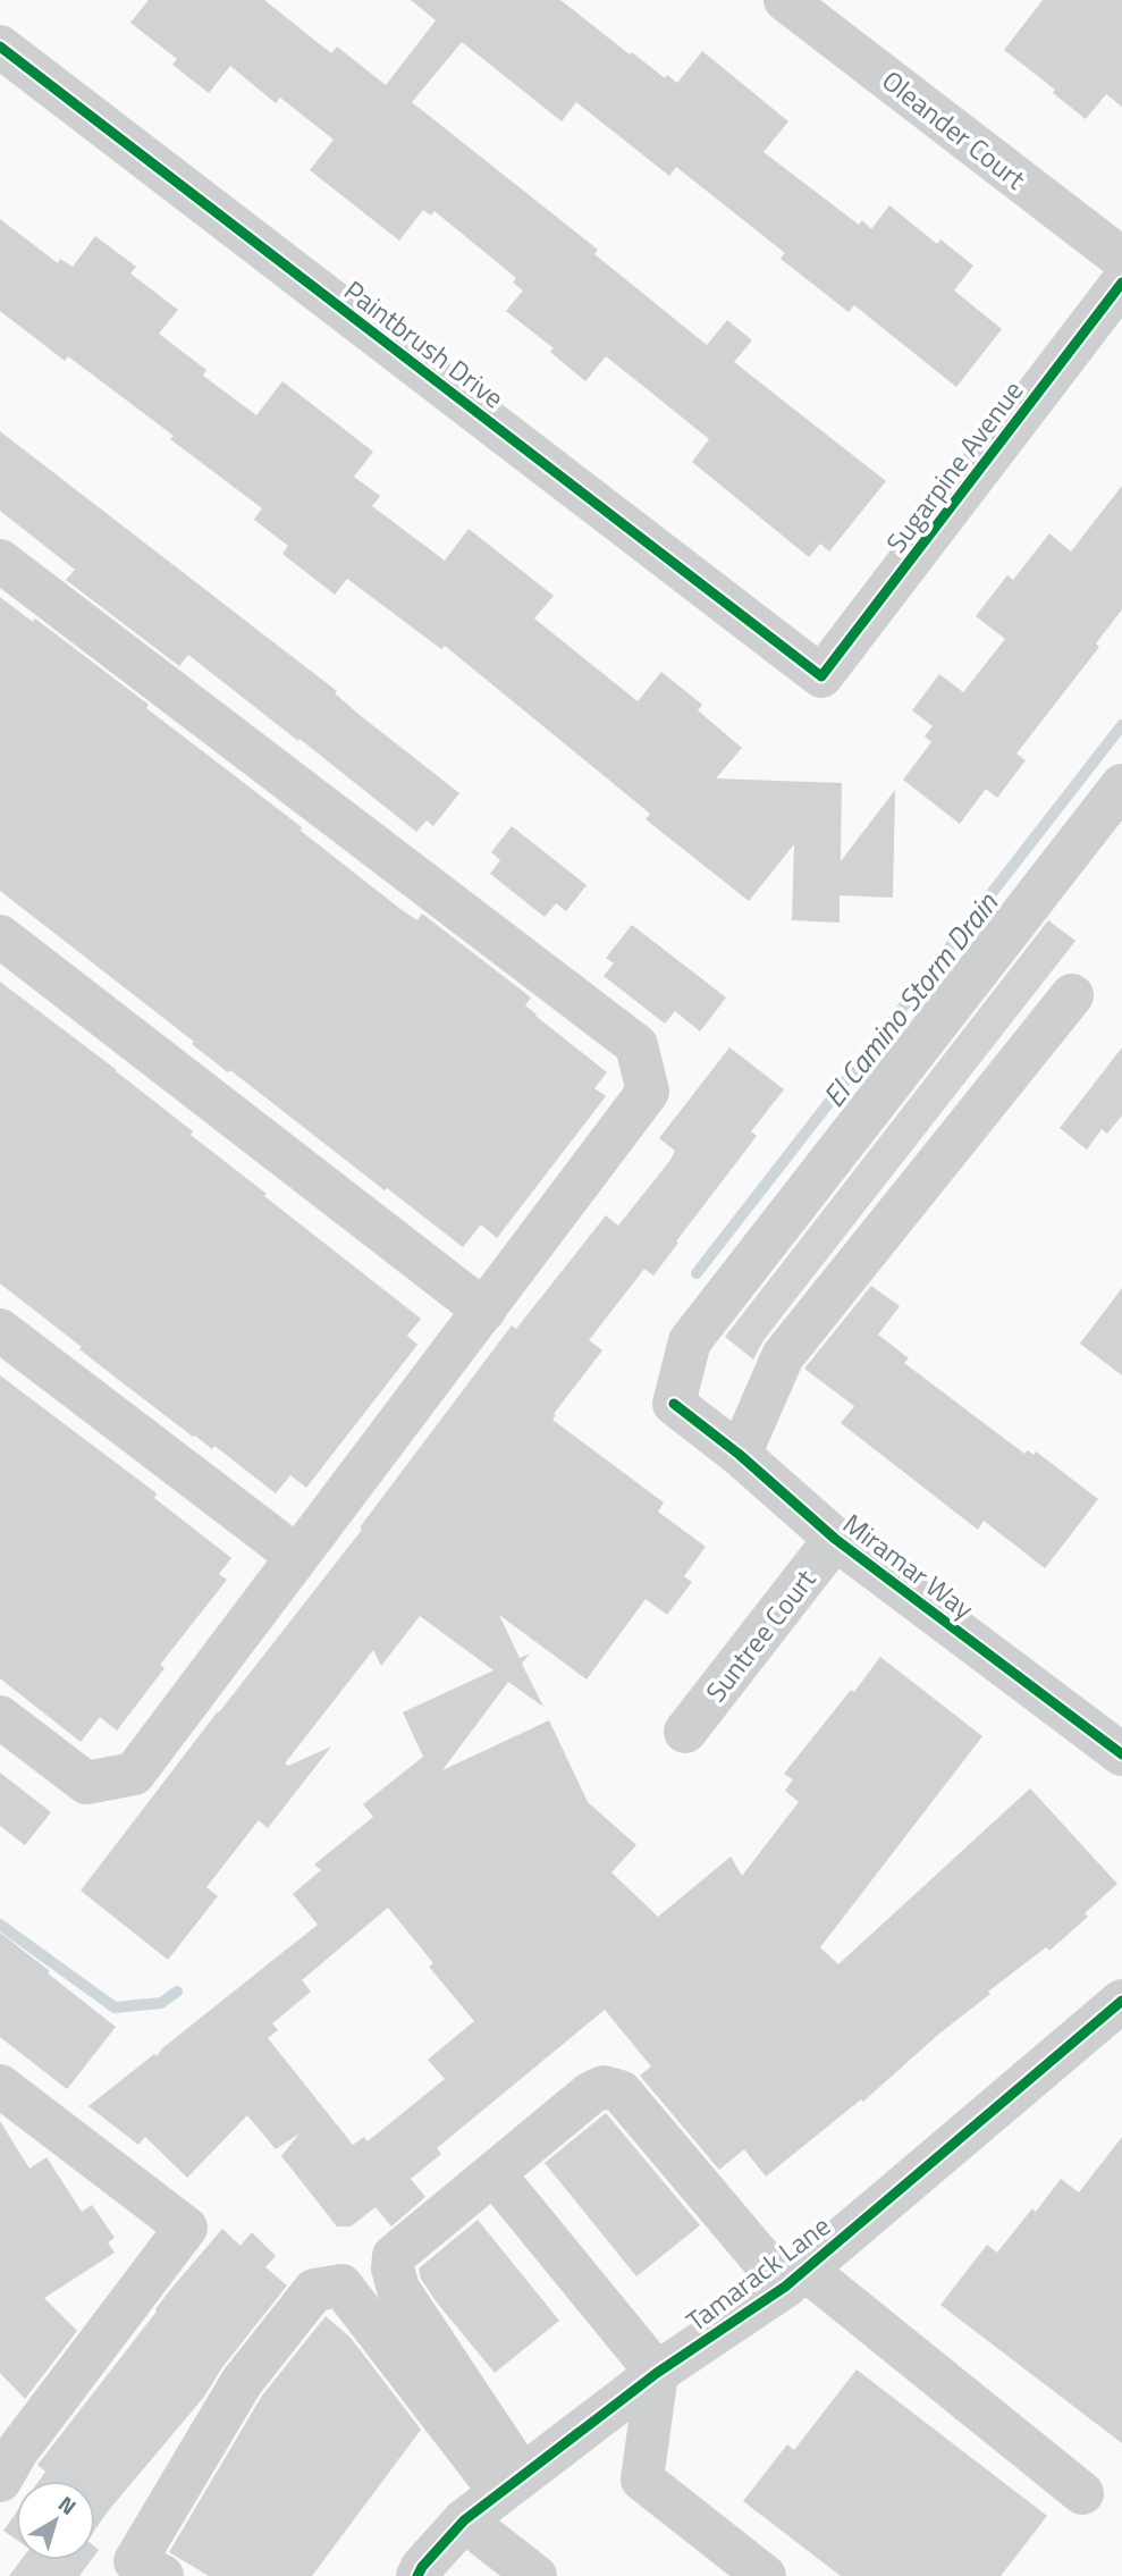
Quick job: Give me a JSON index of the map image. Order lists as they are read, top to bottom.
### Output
{
  "streets": {
    "street": [
      "Oleander Court",
      "Paintbrush Drive",
      "Sugarpine Avenue",
      "Miramar Way",
      "Suntree Court",
      "Tamarack Lane"
    ]
  },
  "crossings": [
    ["Paintbrush Drive", "Sugarpine Avenue"],
    ["Miramar Way", "Suntree Court"]
  ],
  "water": ["El Camino Storm Drain"],
  "north": "top right"
}
